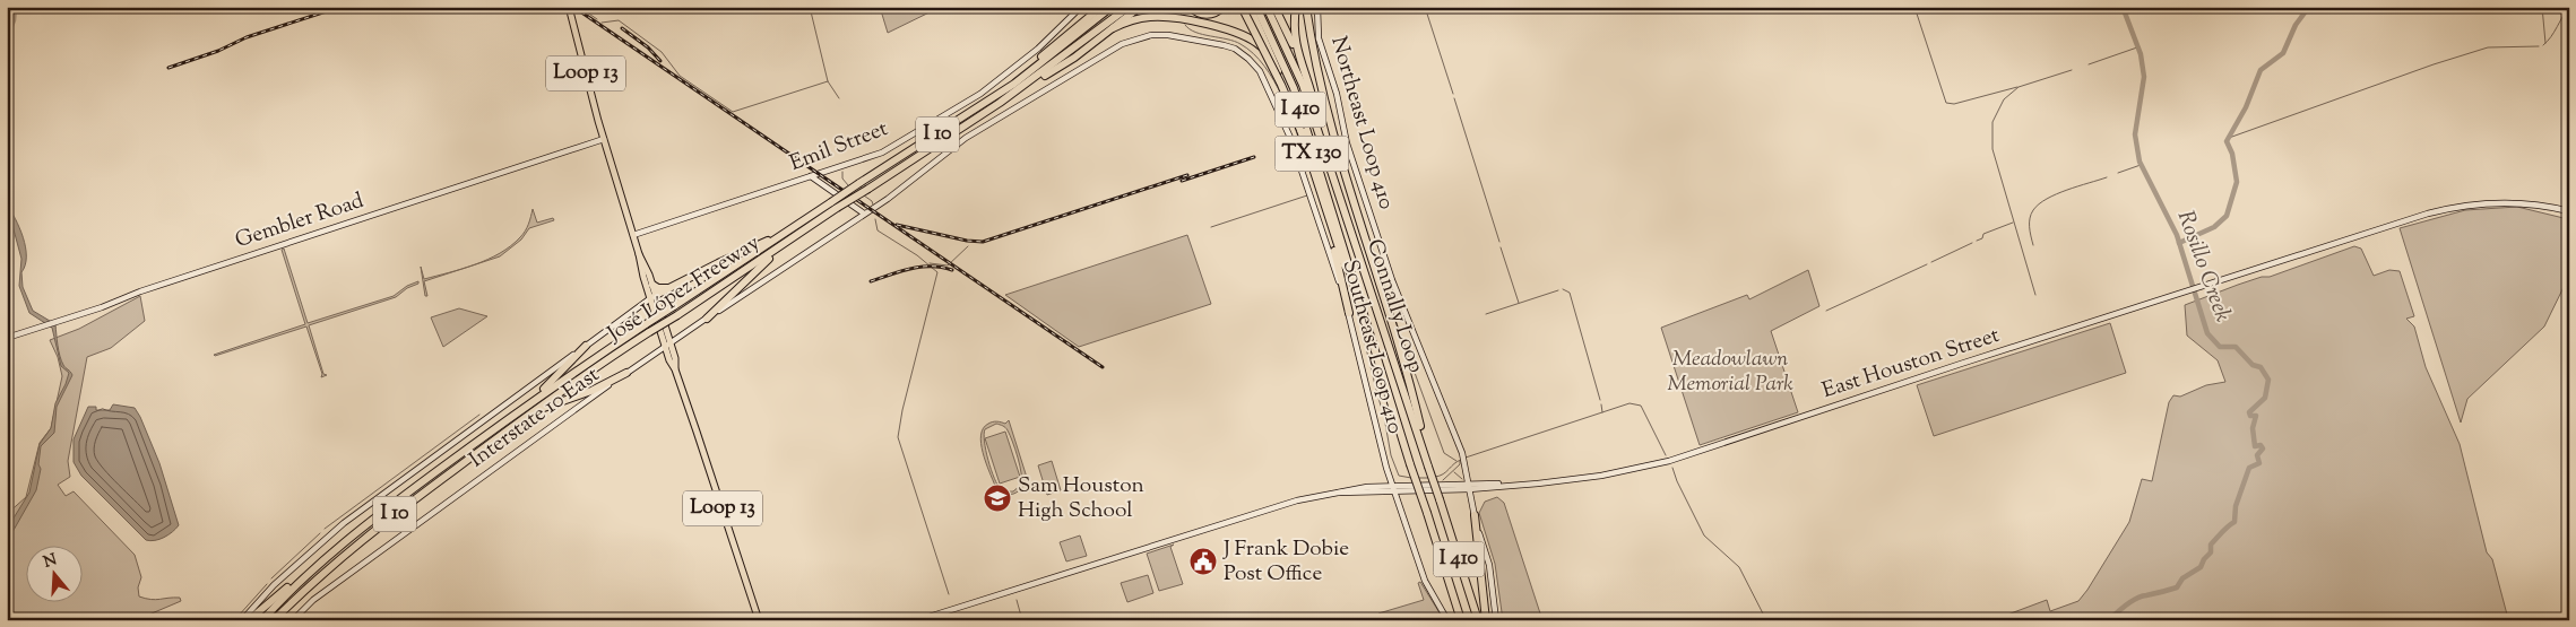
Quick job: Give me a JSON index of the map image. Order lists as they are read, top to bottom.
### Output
{
  "streets": {
    "highway": [
      "I 410",
      "I 10",
      "TX 130",
      "José López Freeway",
      "Connally Loop"
    ],
    "main road": [
      "Loop 13",
      "Northeast Loop 410",
      "Emil Street",
      "Gembler Road",
      "Southeast Loop 410",
      "East Houston Street",
      "Interstate 10 East"
    ]
  },
  "crossings": [
    ["Loop 13", "Emil Street"],
    ["Loop 13", "Gembler Road"],
    ["Loop 13", "Interstate 10 East"],
    ["TX 130", "Connally Loop"],
    ["Southeast Loop 410", "East Houston Street"],
    ["Southeast Loop 410", "Interstate 10 East"]
  ],
  "water": ["Rosillo Creek"],
  "parks": ["Meadowlawn Memorial Park"],
  "places": {
    "school or university": ["Sam Houston High School"],
    "public building": ["J Frank Dobie Post Office"]
  },
  "north": "top"
}
